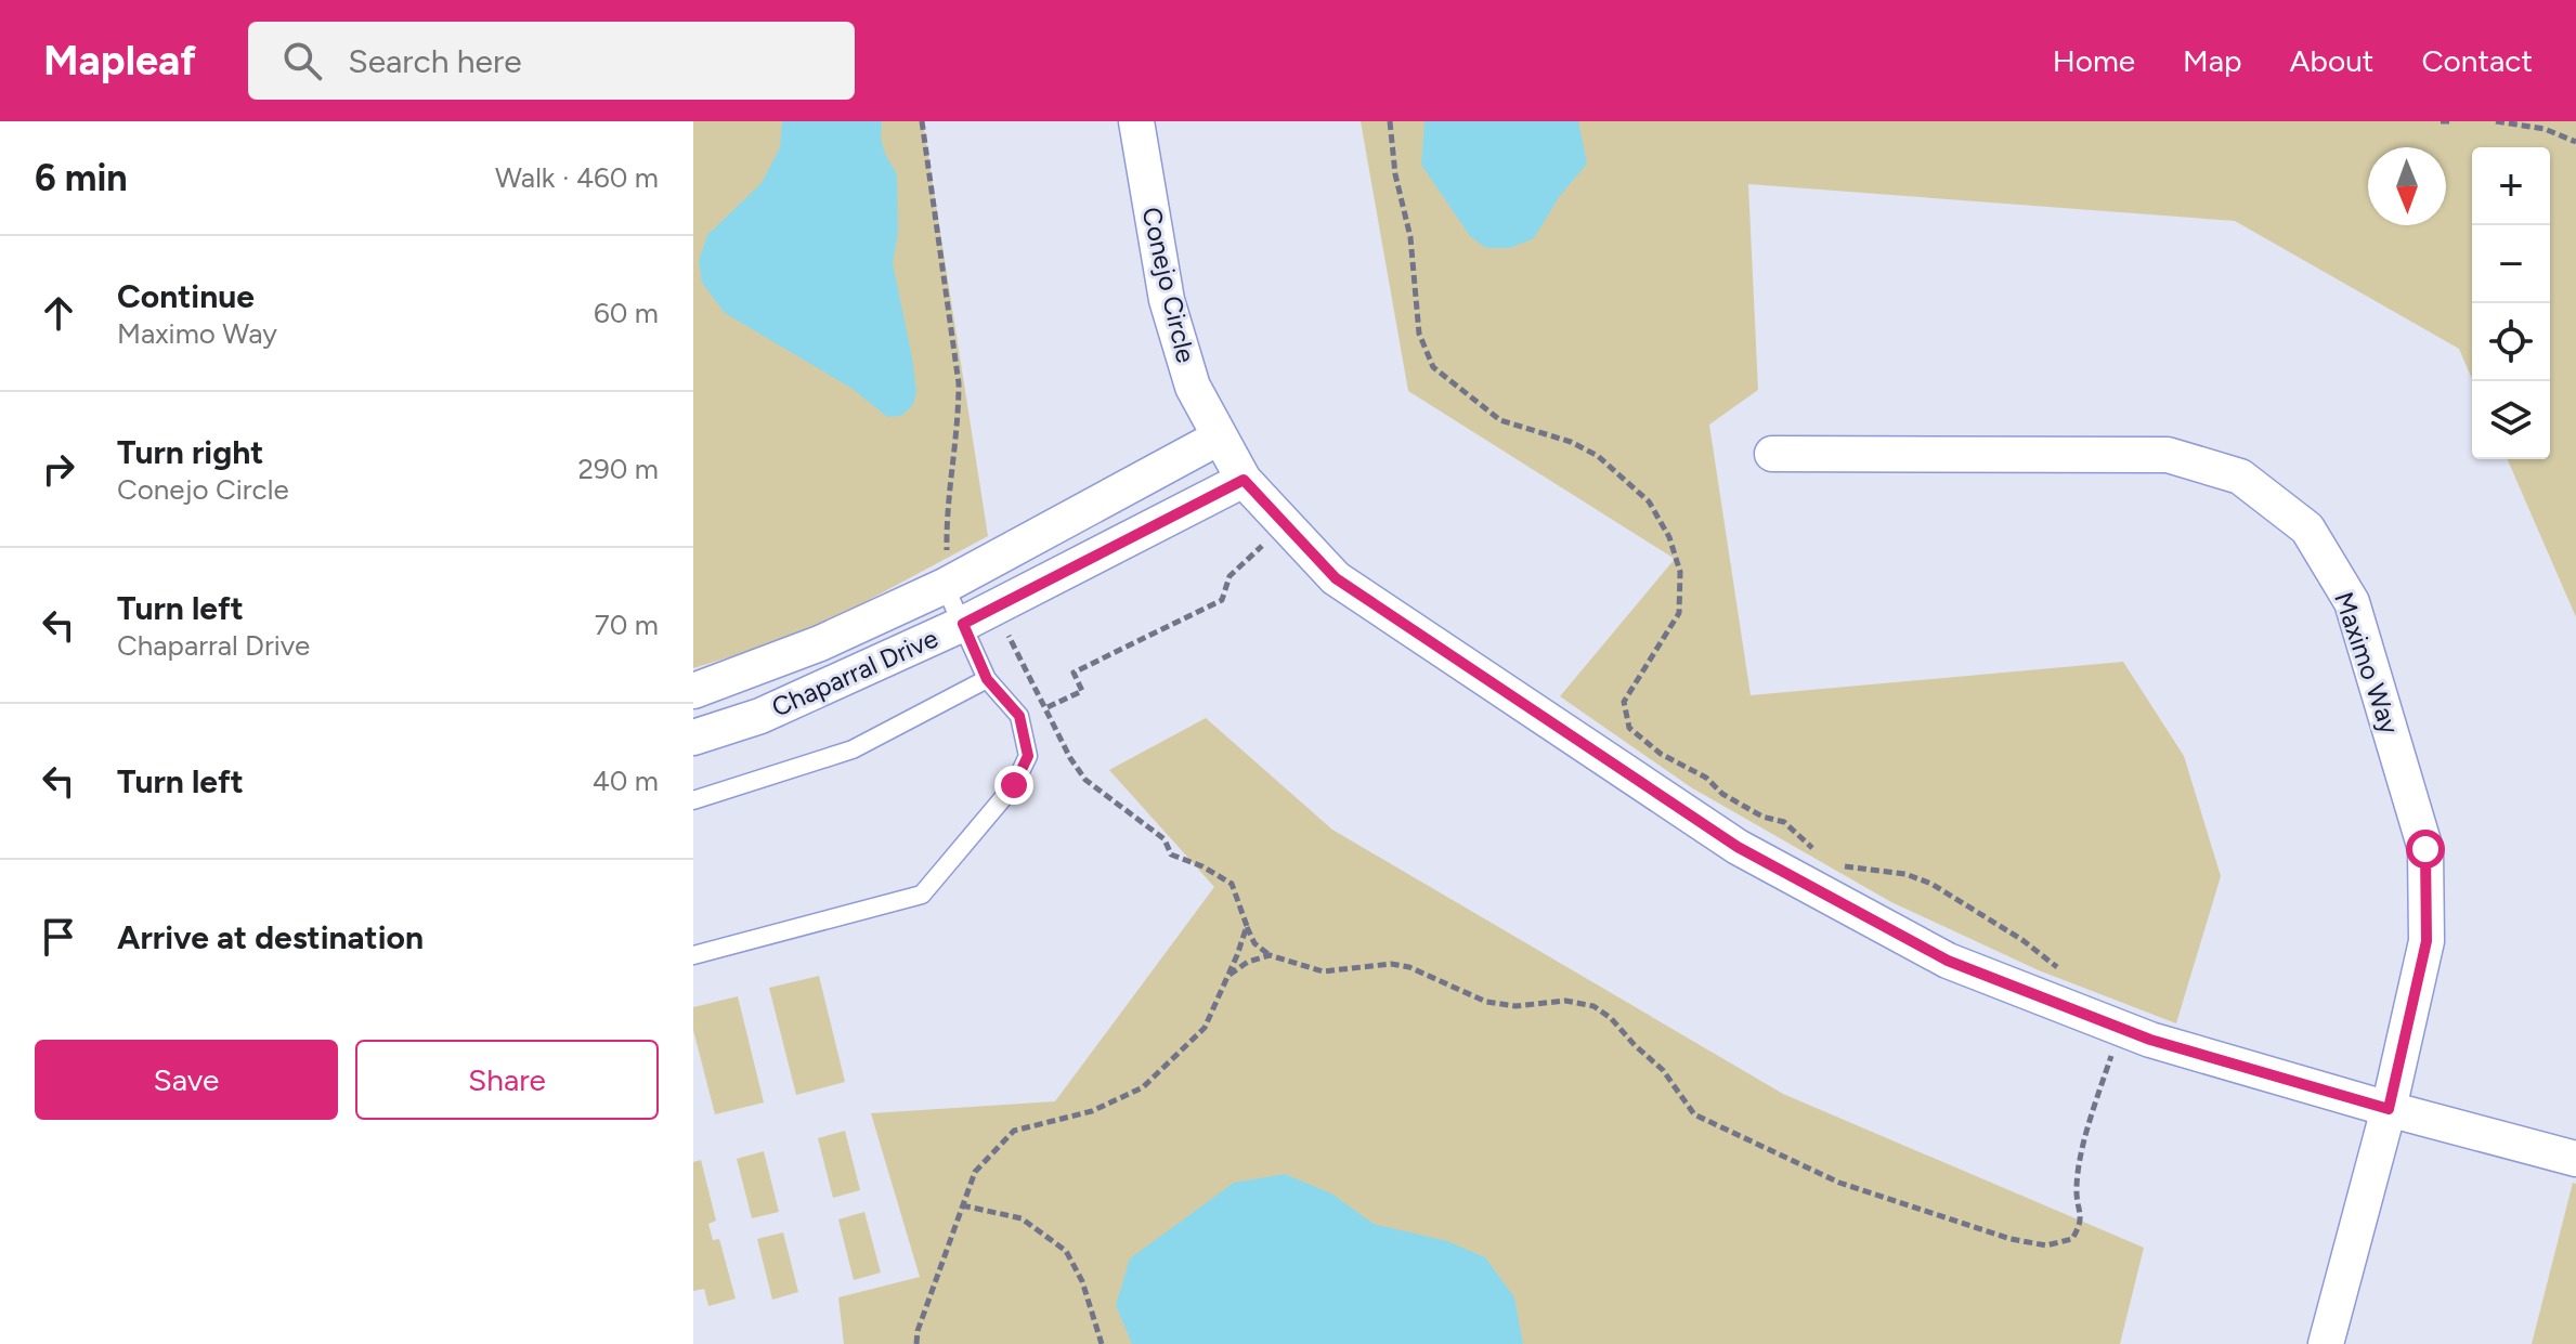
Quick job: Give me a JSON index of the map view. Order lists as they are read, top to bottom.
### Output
{
  "streets": {
    "street": ["Conejo Circle", "Maximo Way", "Chaparral Drive"]
  },
  "crossings": [
    ["Conejo Circle", "Maximo Way"],
    ["Conejo Circle", "Chaparral Drive"]
  ],
  "north": "bottom",
  "page": {
    "header": "Mapleaf",
    "search": "Search here",
    "nav": [
      "Home",
      "Map",
      "About",
      "Contact"
    ],
    "heading": ["6 min", "Walk · 460 m"],
    "map_buttons": ["+", "−"],
    "list": [
      ["Continue", "Maximo Way", "60 m"],
      ["Turn right", "Conejo Circle", "290 m"],
      ["Turn left", "Chaparral Drive", "70 m"],
      ["Turn left", "40 m"],
      "Arrive at destination"
    ],
    "buttons": ["Save", "Share"]
  }
}
